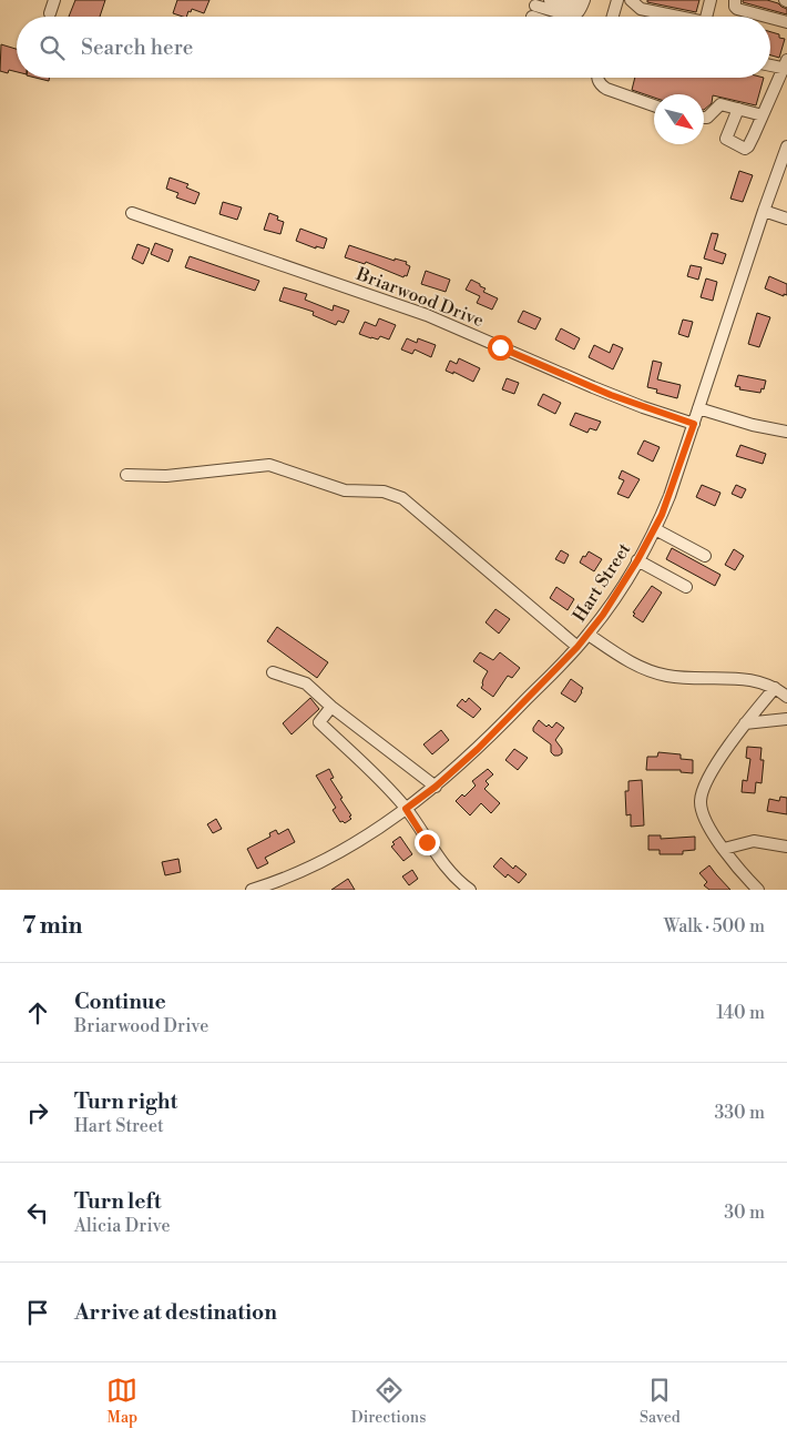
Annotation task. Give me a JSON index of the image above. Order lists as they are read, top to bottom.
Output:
{
  "streets": {
    "street": ["Briarwood Drive", "Hart Street"]
  },
  "crossings": [
    ["Briarwood Drive", "Hart Street"]
  ],
  "north": "bottom right",
  "page": {
    "search": "Search here",
    "heading": ["7 min", "Walk · 500 m"],
    "list": [
      ["Continue", "Briarwood Drive", "140 m"],
      ["Turn right", "Hart Street", "330 m"],
      ["Turn left", "Alicia Drive", "30 m"],
      "Arrive at destination"
    ],
    "nav": ["Map", "Directions", "Saved"]
  }
}
